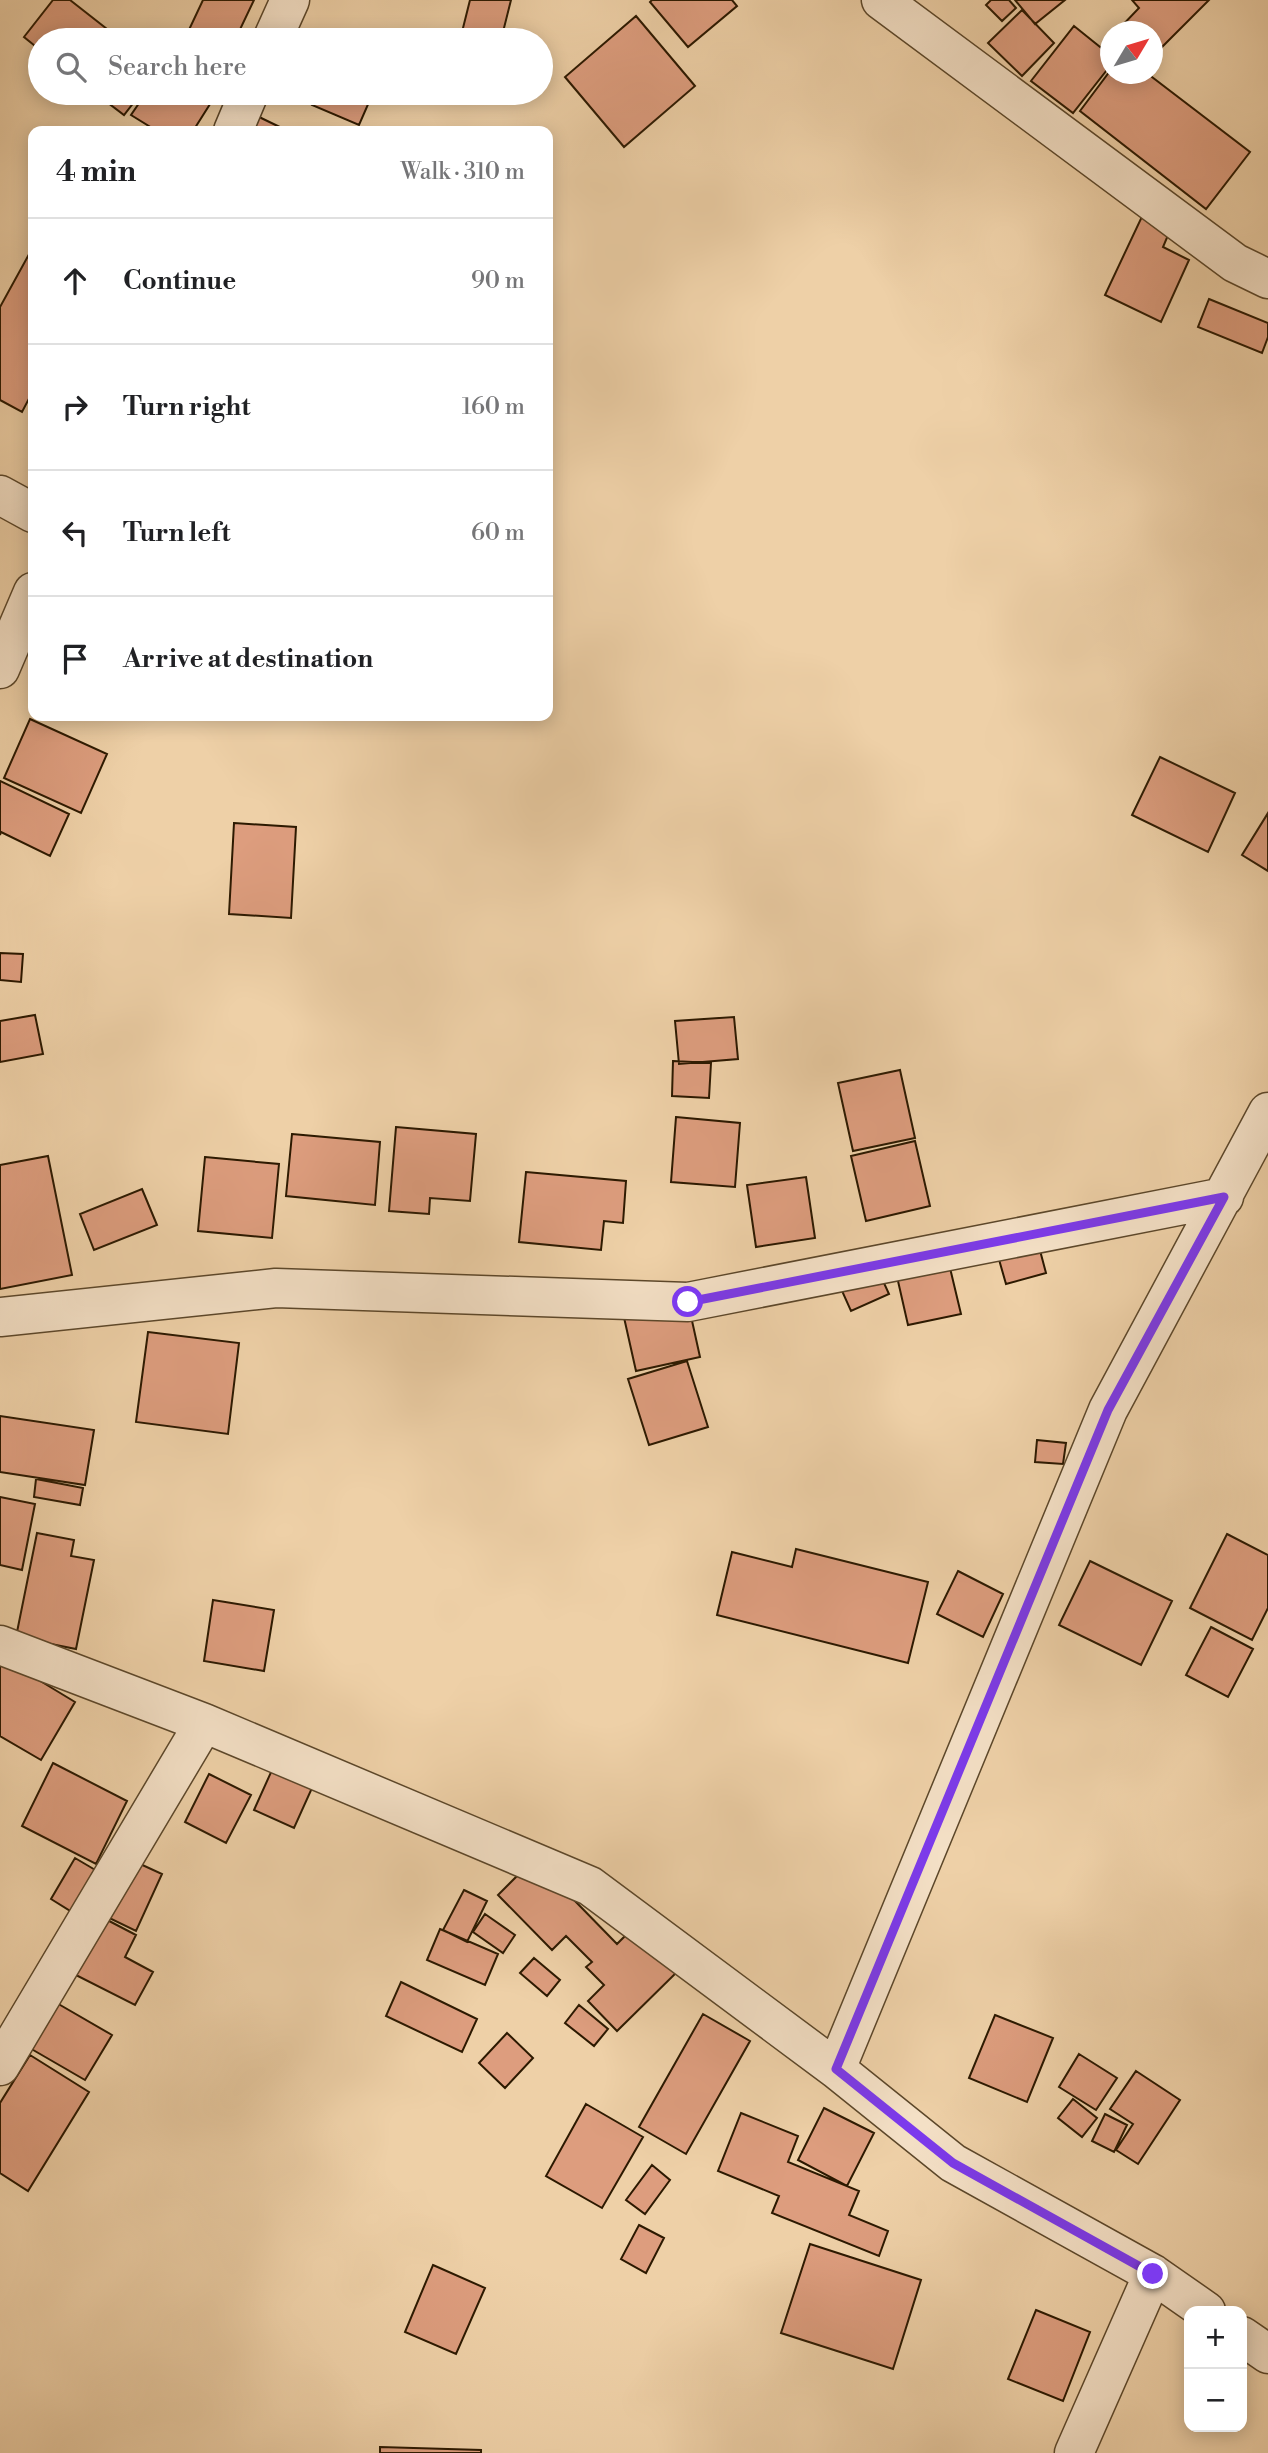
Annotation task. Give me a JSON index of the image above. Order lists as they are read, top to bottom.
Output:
{
  "north": "top right",
  "page": {
    "search": "Search here",
    "heading": ["4 min", "Walk · 310 m"],
    "list": [
      ["Continue", "90 m"],
      ["Turn right", "160 m"],
      ["Turn left", "60 m"],
      "Arrive at destination"
    ],
    "map_buttons": ["+", "−"]
  }
}
